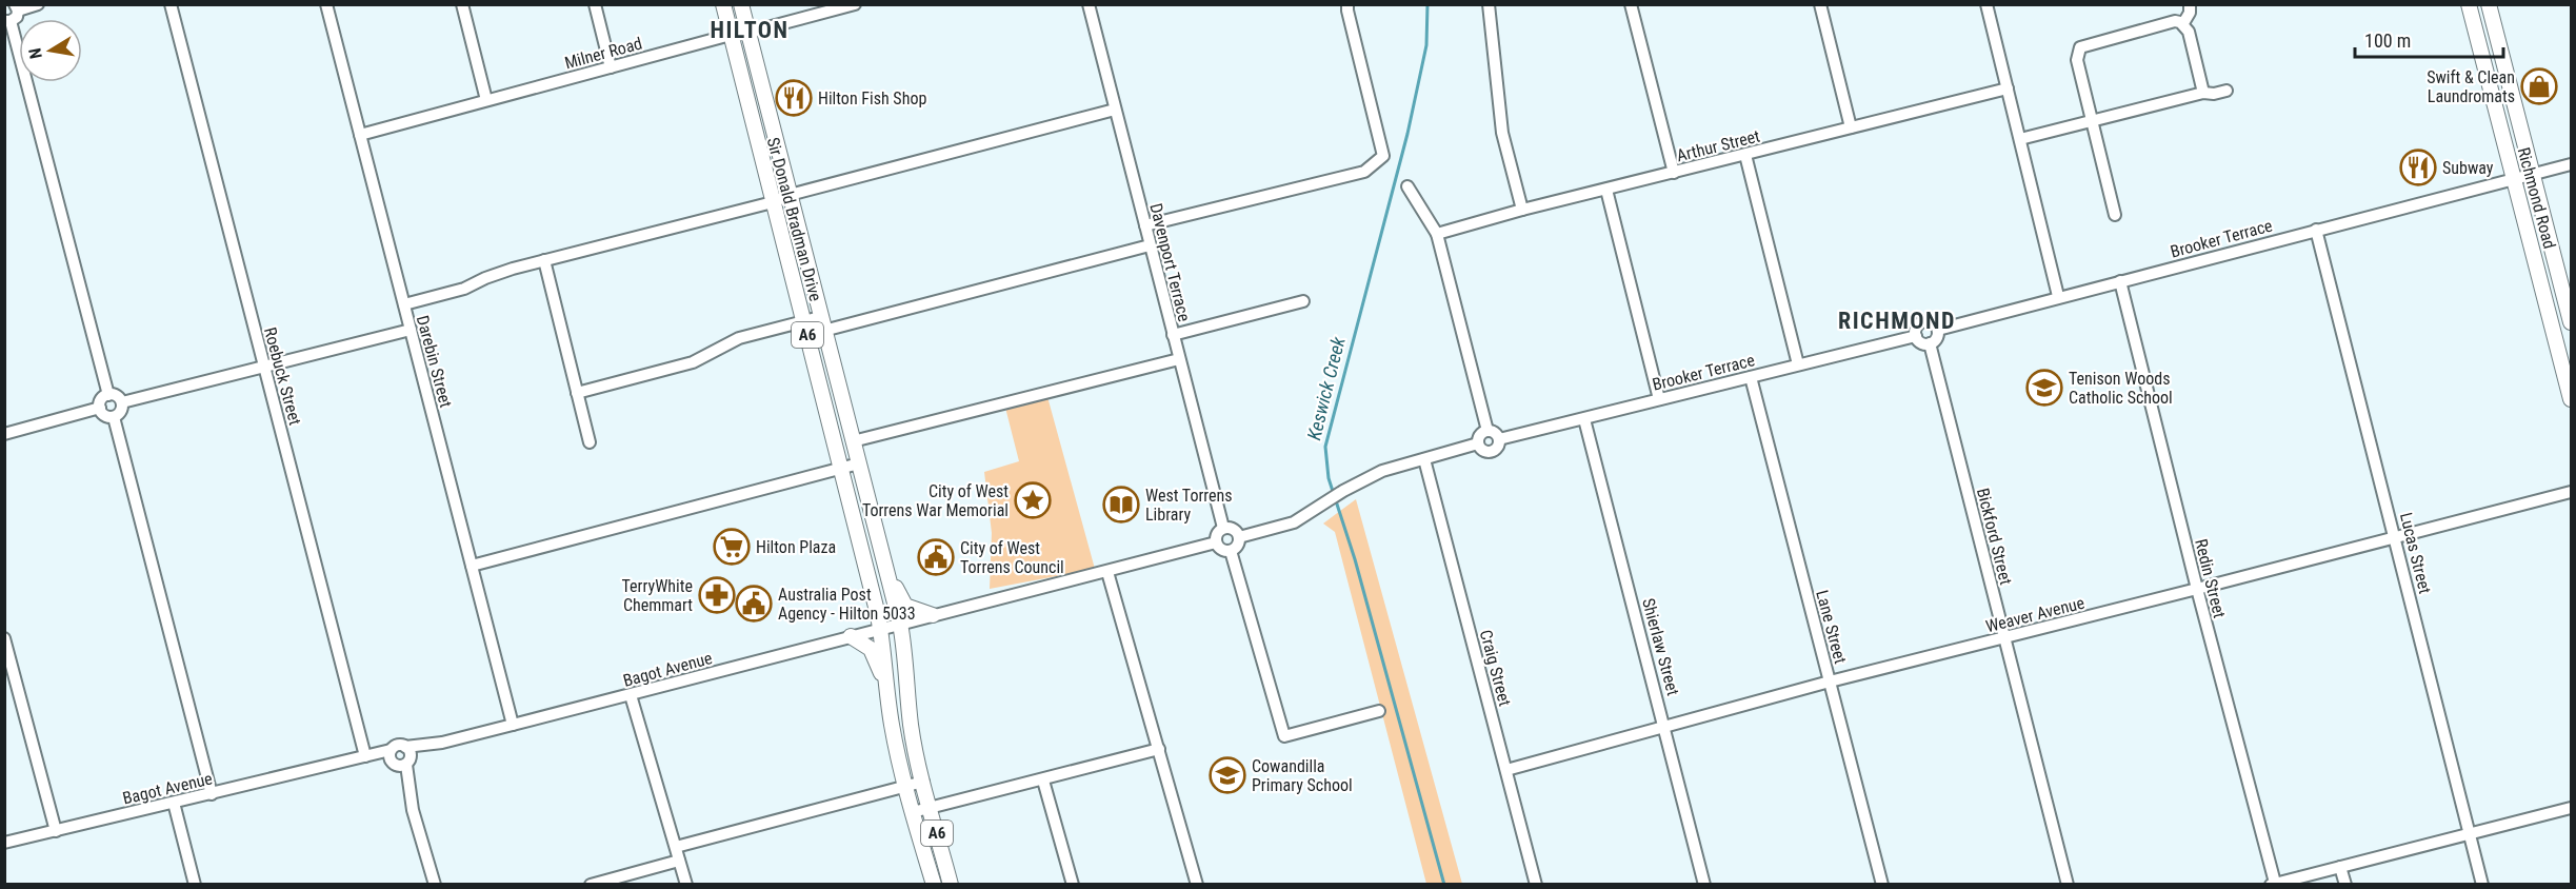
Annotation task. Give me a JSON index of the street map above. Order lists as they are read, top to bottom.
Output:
{
  "streets": {
    "main road": ["Richmond Road", "Sir Donald Bradman Drive", "A6"],
    "street": [
      "Milner Road",
      "Arthur Street",
      "Brooker Terrace",
      "Davenport Terrace",
      "Darebin Street",
      "Roebuck Street",
      "Bickford Street",
      "Lucas Street",
      "Redin Street",
      "Weaver Avenue",
      "Lane Street",
      "Shierlaw Street",
      "Craig Street",
      "Bagot Avenue"
    ]
  },
  "crossings": [
    ["Milner Road", "Sir Donald Bradman Drive"],
    ["Milner Road", "Darebin Street"],
    ["Richmond Road", "Brooker Terrace"],
    ["Sir Donald Bradman Drive", "Bagot Avenue"],
    ["Brooker Terrace", "Bickford Street"],
    ["Brooker Terrace", "Lucas Street"],
    ["Brooker Terrace", "Redin Street"],
    ["Brooker Terrace", "Lane Street"],
    ["Brooker Terrace", "Shierlaw Street"],
    ["Darebin Street", "Bagot Avenue"],
    ["Roebuck Street", "Bagot Avenue"],
    ["Bickford Street", "Weaver Avenue"],
    ["Lucas Street", "Weaver Avenue"],
    ["Redin Street", "Weaver Avenue"],
    ["Weaver Avenue", "Lane Street"],
    ["Weaver Avenue", "Shierlaw Street"],
    ["Weaver Avenue", "Craig Street"]
  ],
  "districts": ["HILTON", "RICHMOND"],
  "water": ["Keswick Creek"],
  "places": {
    "shop": ["Swift & Clean Laundromats"],
    "restaurant": ["Hilton Fish Shop", "Subway"],
    "school or university": ["Tenison Woods Catholic School", "Cowandilla Primary School"],
    "place": ["City of West Torrens War Memorial"],
    "library": ["West Torrens Library"],
    "supermarket": ["Hilton Plaza"],
    "public building": ["City of West Torrens Council", "Australia Post Agency - Hilton 5033"],
    "pharmacy": ["TerryWhite Chemmart"]
  },
  "scale_bar": "100 m",
  "north": "left"
}
